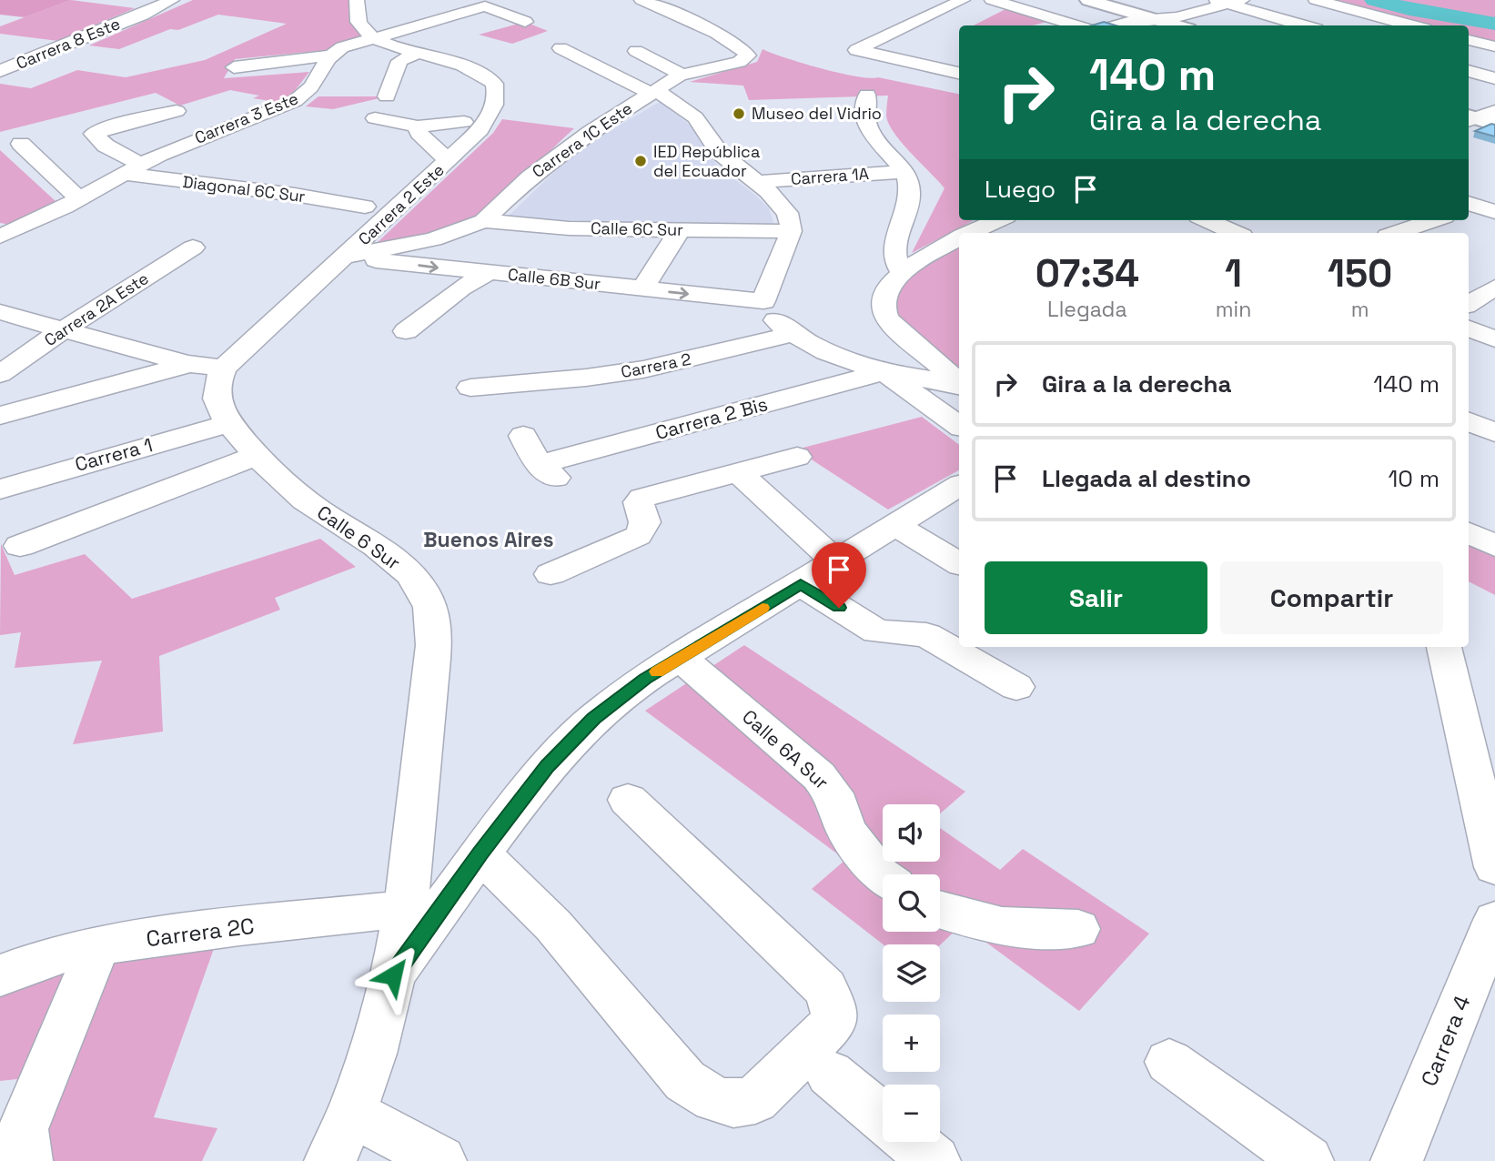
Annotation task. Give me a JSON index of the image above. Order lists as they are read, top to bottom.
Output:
{
  "streets": {
    "street": [
      "Carrera 8 Este",
      "Carrera 3 Este",
      "Carrera 1C Este",
      "Carrera 1A",
      "Diagonal 6C Sur",
      "Carrera 2 Este",
      "Calle 6C Sur",
      "Calle 6B Sur",
      "Carrera 2A Este",
      "Carrera 2",
      "Carrera 2 Bis",
      "Carrera 1",
      "Calle 6 Sur",
      "Calle 6A Sur",
      "Carrera 2C",
      "Carrera 4"
    ]
  },
  "crossings": [
    ["Carrera 3 Este", "Diagonal 6C Sur"],
    ["Carrera 1C Este", "Carrera 1A"],
    ["Carrera 1C Este", "Carrera 2 Este"],
    ["Carrera 1C Este", "Calle 6C Sur"],
    ["Carrera 1C Este", "Calle 6B Sur"],
    ["Carrera 1A", "Calle 6C Sur"],
    ["Carrera 2 Este", "Calle 6B Sur"],
    ["Carrera 2 Este", "Calle 6 Sur"],
    ["Carrera 1", "Calle 6 Sur"],
    ["Calle 6 Sur", "Carrera 2C"]
  ],
  "districts": ["Buenos Aires"],
  "places": ["Museo del Vidrio", "IED República del Ecuador"],
  "page": {
    "turn": ["140 m", "Gira a la derecha"],
    "then": "Luego",
    "eta": [
      "07:34",
      "Llegada",
      "1",
      "min",
      "150",
      "m"
    ],
    "list": [
      {
        "name": "Gira a la derecha",
        "value": "140 m"
      },
      {
        "name": "Llegada al destino",
        "value": "10 m"
      }
    ],
    "buttons": ["Salir", "Compartir"],
    "map_buttons": ["+", "−"]
  }
}
